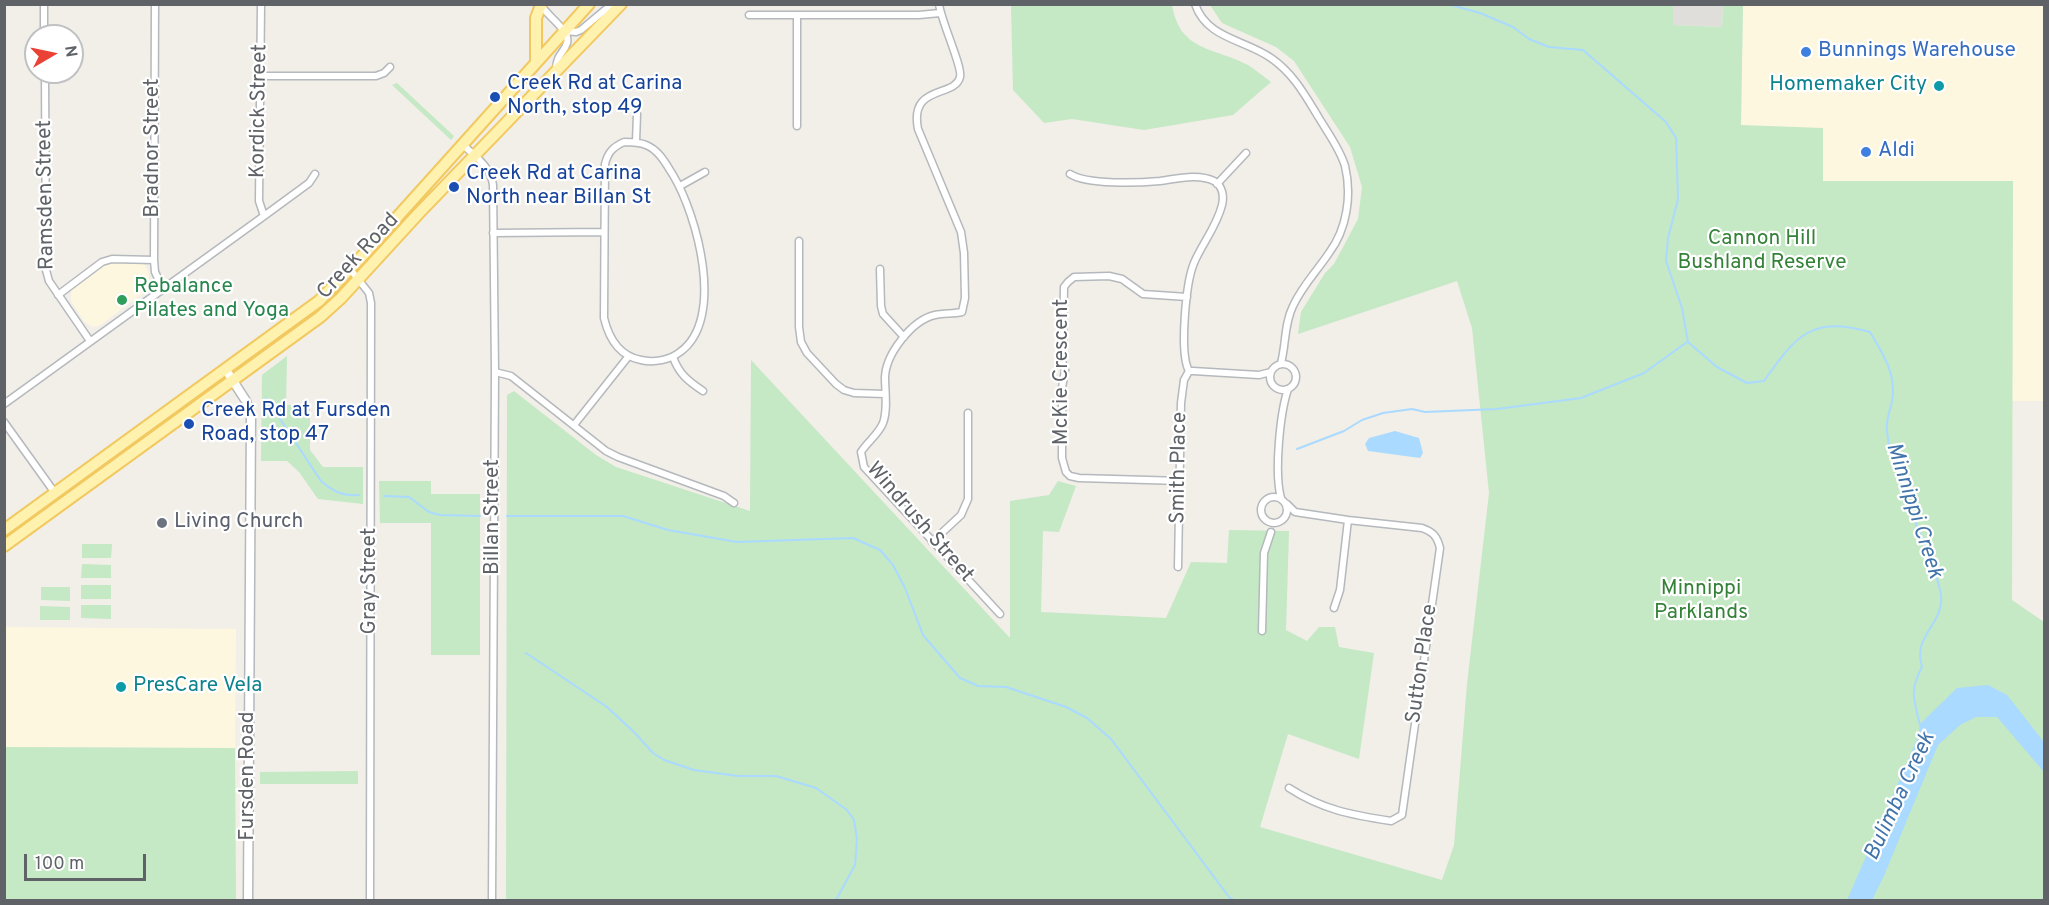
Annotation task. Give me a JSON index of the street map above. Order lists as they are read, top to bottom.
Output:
{
  "streets": {
    "main road": ["Creek Road"],
    "street": [
      "Kordick Street",
      "Bradnor Street",
      "Ramsden Street",
      "McKie Crescent",
      "Smith Place",
      "Billan Street",
      "Windrush Street",
      "Gray Street",
      "Sutton Place",
      "Fursden Road"
    ]
  },
  "crossings": [
    ["Creek Road", "Billan Street"],
    ["Creek Road", "Gray Street"],
    ["Creek Road", "Fursden Road"],
    ["McKie Crescent", "Smith Place"]
  ],
  "water": ["Minnippi Creek", "Bulimba Creek"],
  "parks": ["Cannon Hill Bushland Reserve", "Minnippi Parklands"],
  "places": [
    "Bunnings Warehouse",
    "Homemaker City",
    "Creek Rd at Carina North, stop 49",
    "Aldi",
    "Creek Rd at Carina North near Billan St",
    "Rebalance Pilates and Yoga",
    "Creek Rd at Fursden Road, stop 47",
    "Living Church",
    "PresCare Vela"
  ],
  "scale_bar": "100 m",
  "north": "right"
}
